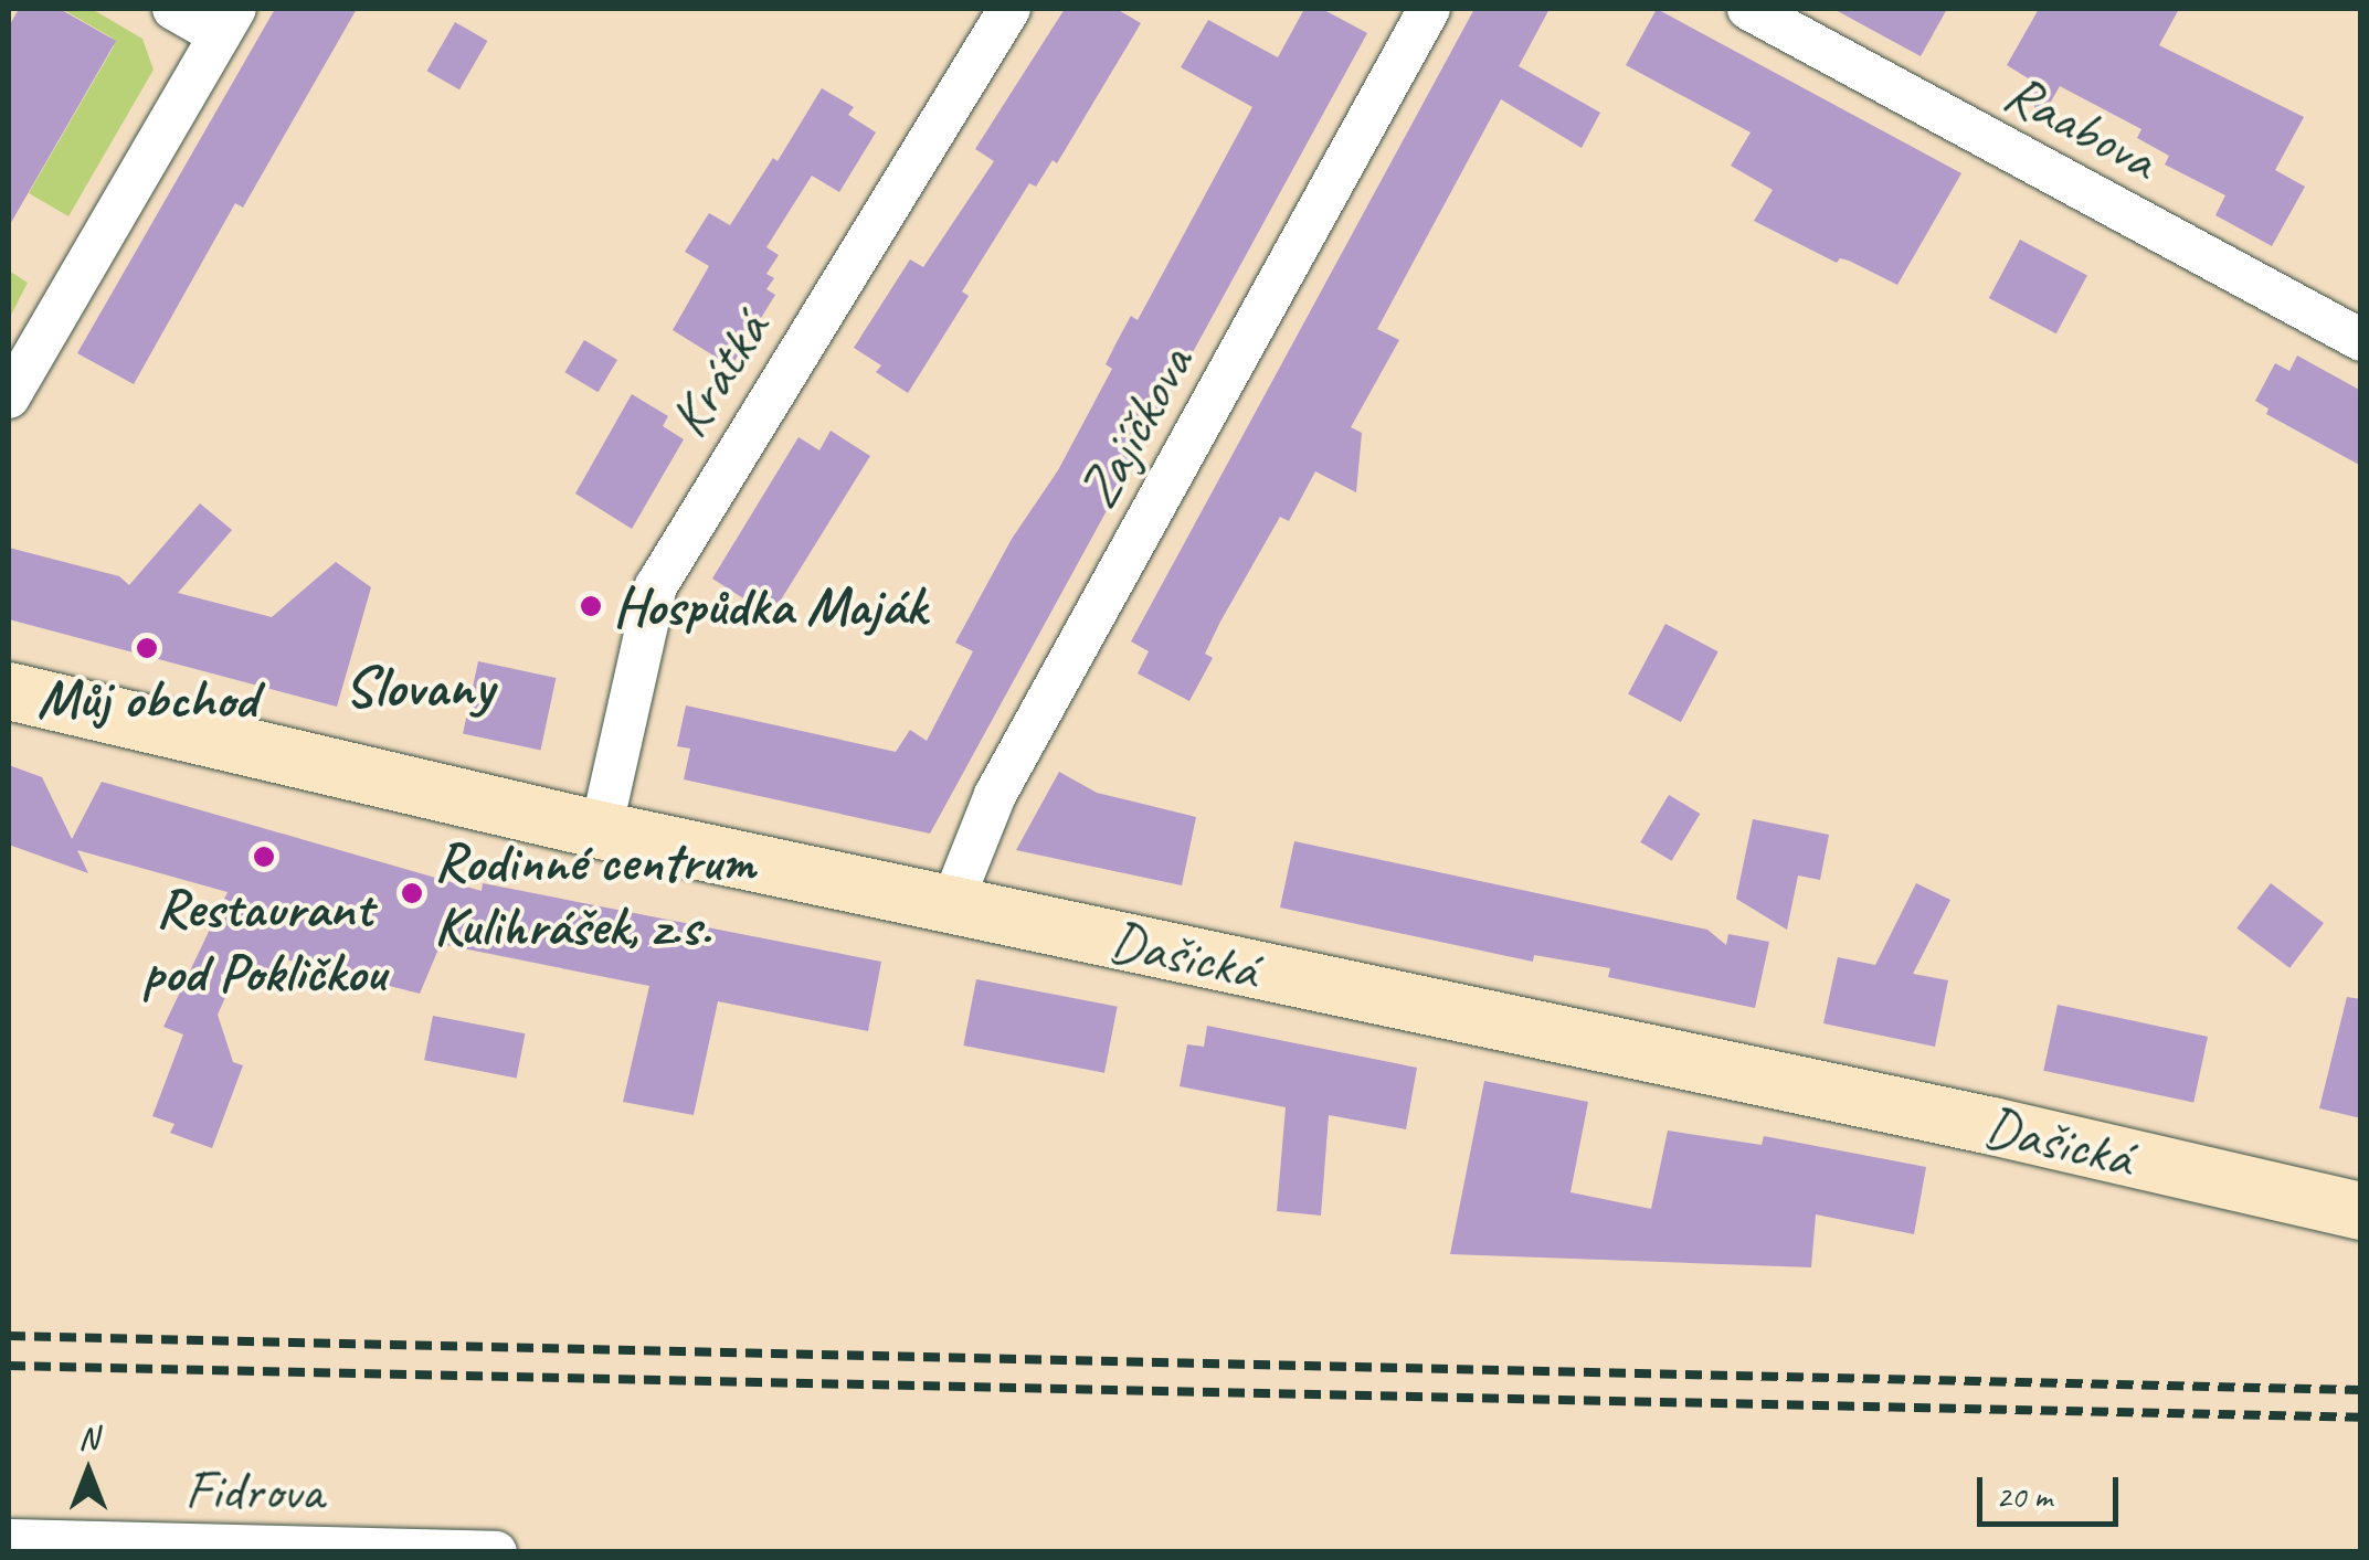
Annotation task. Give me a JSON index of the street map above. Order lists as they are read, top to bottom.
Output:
{
  "streets": {
    "main road": ["Dašická"],
    "street": [
      "Raabova",
      "Krátká",
      "Zajíčkova",
      "Fidrova"
    ]
  },
  "crossings": [
    ["Krátká", "Dašická"],
    ["Zajíčkova", "Dašická"]
  ],
  "districts": ["Slovany"],
  "places": [
    "Hospůdka Maják",
    "Můj obchod",
    "Restaurant pod Pokličkou",
    "Rodinné centrum Kulihrášek, z.s."
  ],
  "scale_bar": "20 m",
  "north": "top"
}
